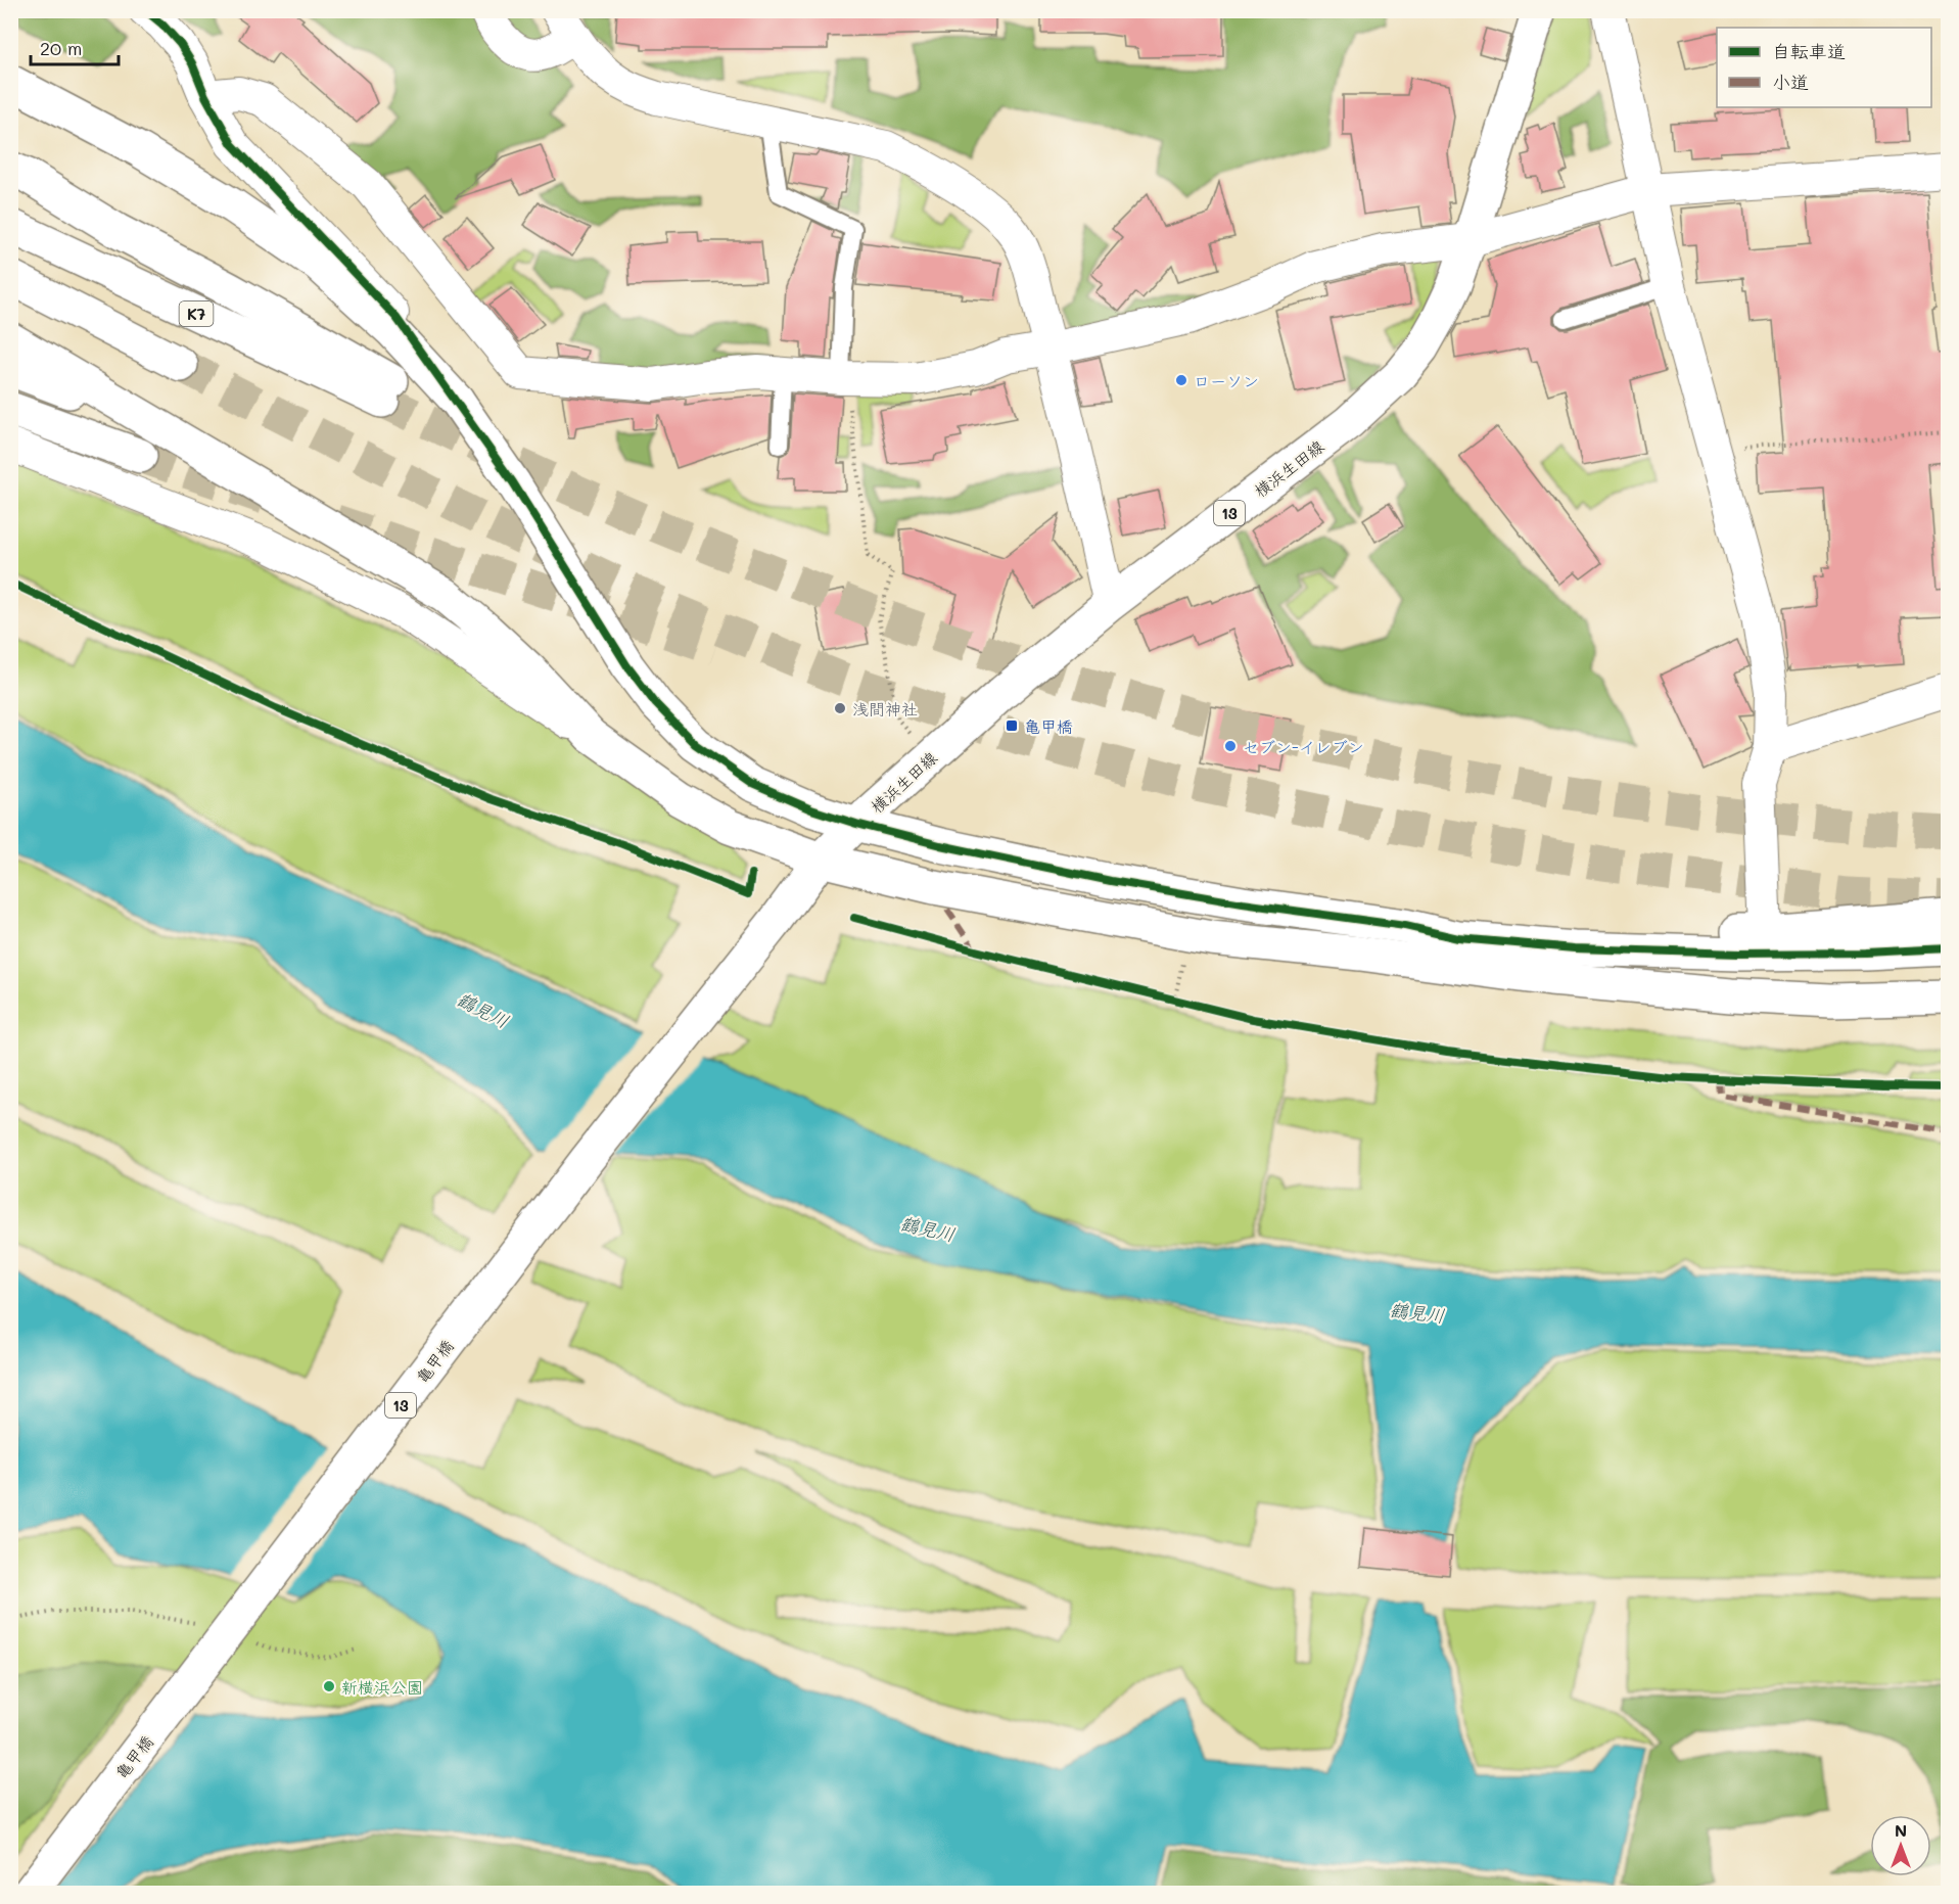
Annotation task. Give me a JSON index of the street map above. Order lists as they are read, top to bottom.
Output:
{
  "streets": {
    "main road": [
      "K7",
      "横浜生田線",
      "13",
      "亀甲橋"
    ]
  },
  "crossings": [
    ["横浜生田線", "亀甲橋"]
  ],
  "water": ["鶴見川"],
  "places": {
    "other": [
      "ローソン",
      "浅間神社",
      "セブン-イレブン",
      "新横浜公園"
    ],
    "transit": ["亀甲橋"]
  },
  "legend": ["自転車道", "小道"],
  "scale_bar": "20 m",
  "north": "top"
}
